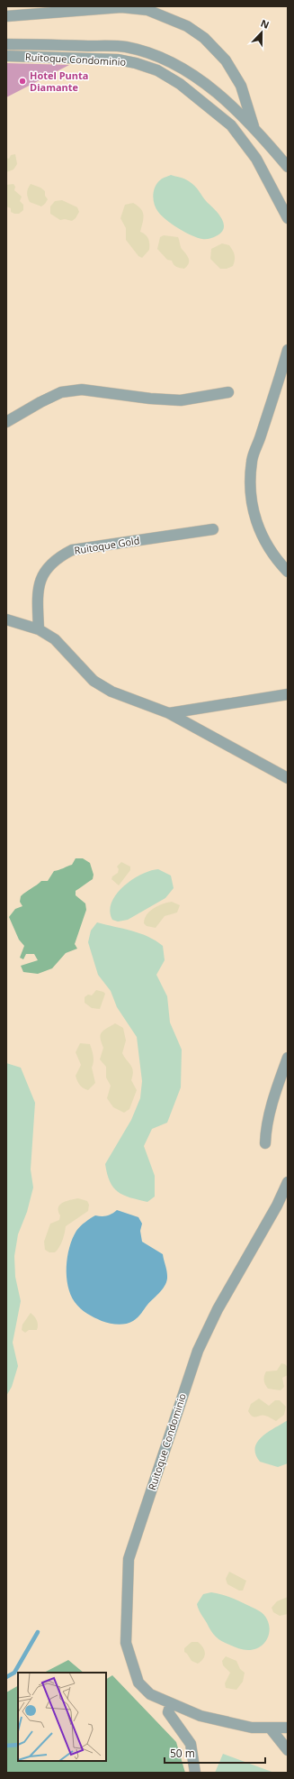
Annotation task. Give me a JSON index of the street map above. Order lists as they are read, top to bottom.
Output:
{
  "streets": {
    "street": ["Ruitoque Condominio", "Ruitoque Gold"]
  },
  "places": ["Hotel Punta Diamante"],
  "scale_bar": "50 m",
  "north": "top"
}
